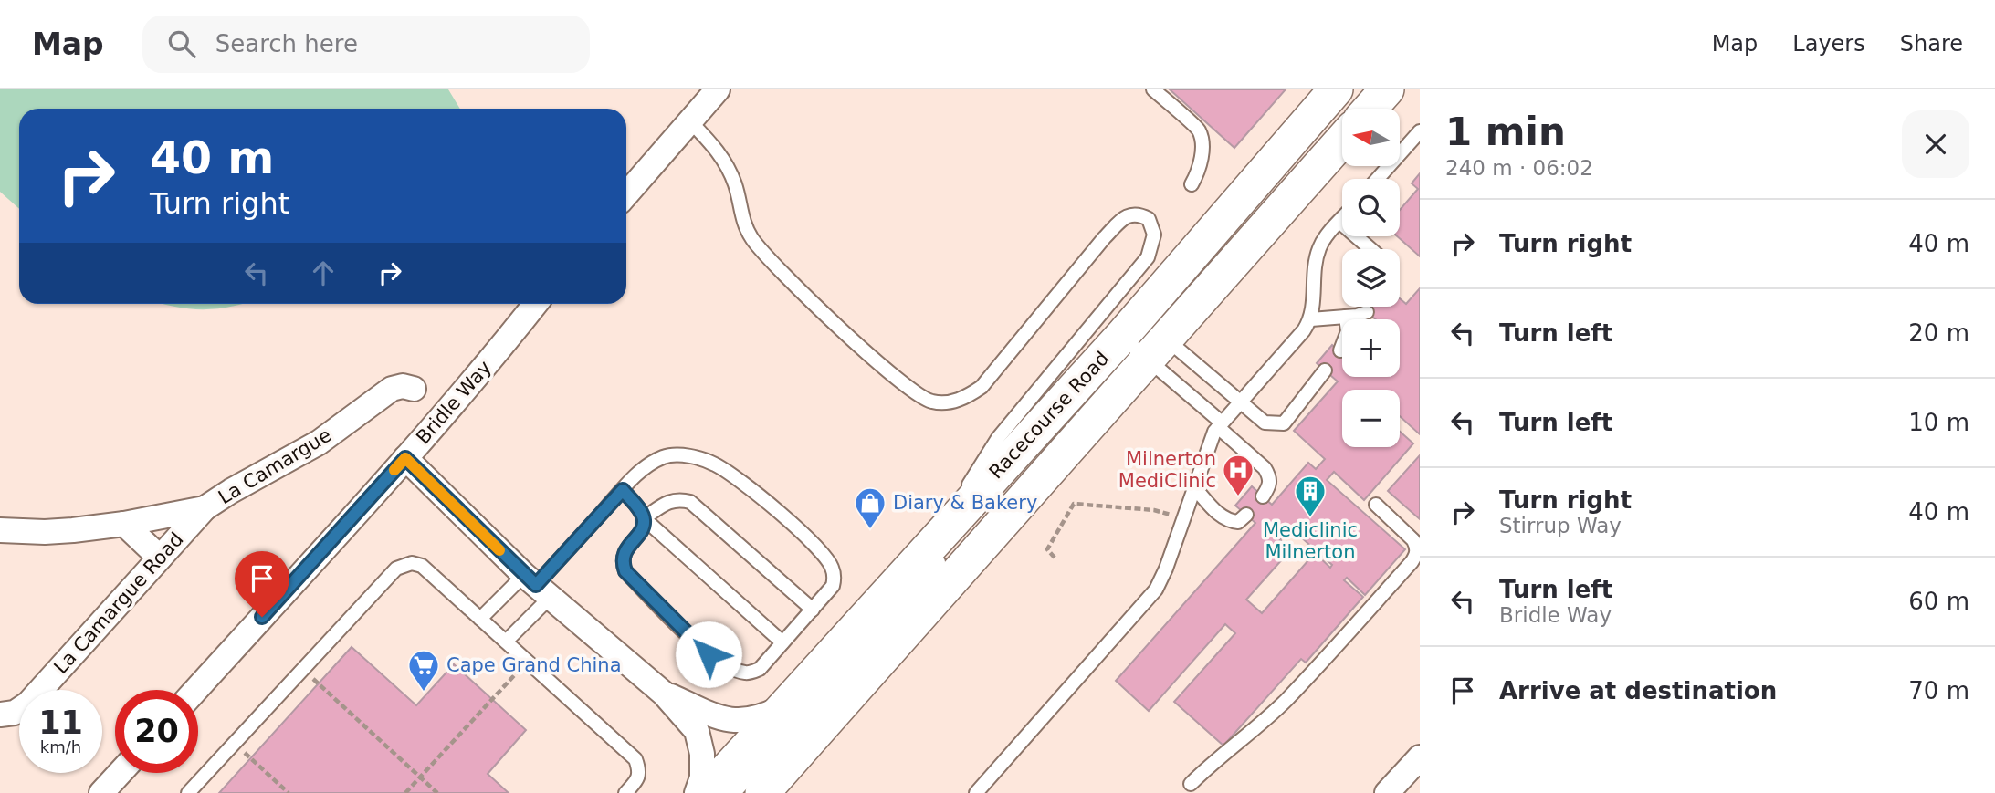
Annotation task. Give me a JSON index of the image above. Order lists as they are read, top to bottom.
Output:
{
  "streets": {
    "main road": ["Racecourse Road"],
    "street": ["Bridle Way", "La Camargue", "La Camargue Road"]
  },
  "crossings": [
    ["La Camargue", "La Camargue Road"]
  ],
  "places": {
    "hospital": ["Milnerton MediClinic"],
    "building": ["Mediclinic Milnerton"],
    "shop": ["Diary & Bakery"],
    "supermarket": ["Cape Grand China"]
  },
  "north": "left",
  "page": {
    "header": "Map",
    "search": "Search here",
    "nav": ["Map", "Layers", "Share"],
    "heading": ["1 min", "240 m · 06:02"],
    "map_buttons": ["+", "−"],
    "turn": ["40 m", "Turn right"],
    "list": [
      {
        "name": "Turn right",
        "value": "40 m"
      },
      {
        "name": "Turn left",
        "value": "20 m"
      },
      {
        "name": "Turn left",
        "value": "10 m"
      },
      {
        "name": "Turn right",
        "note": "Stirrup Way",
        "value": "40 m"
      },
      {
        "name": "Turn left",
        "note": "Bridle Way",
        "value": "60 m"
      },
      {
        "name": "Arrive at destination",
        "value": "70 m"
      }
    ],
    "speed": "11 km/h",
    "limit": "20"
  }
}
